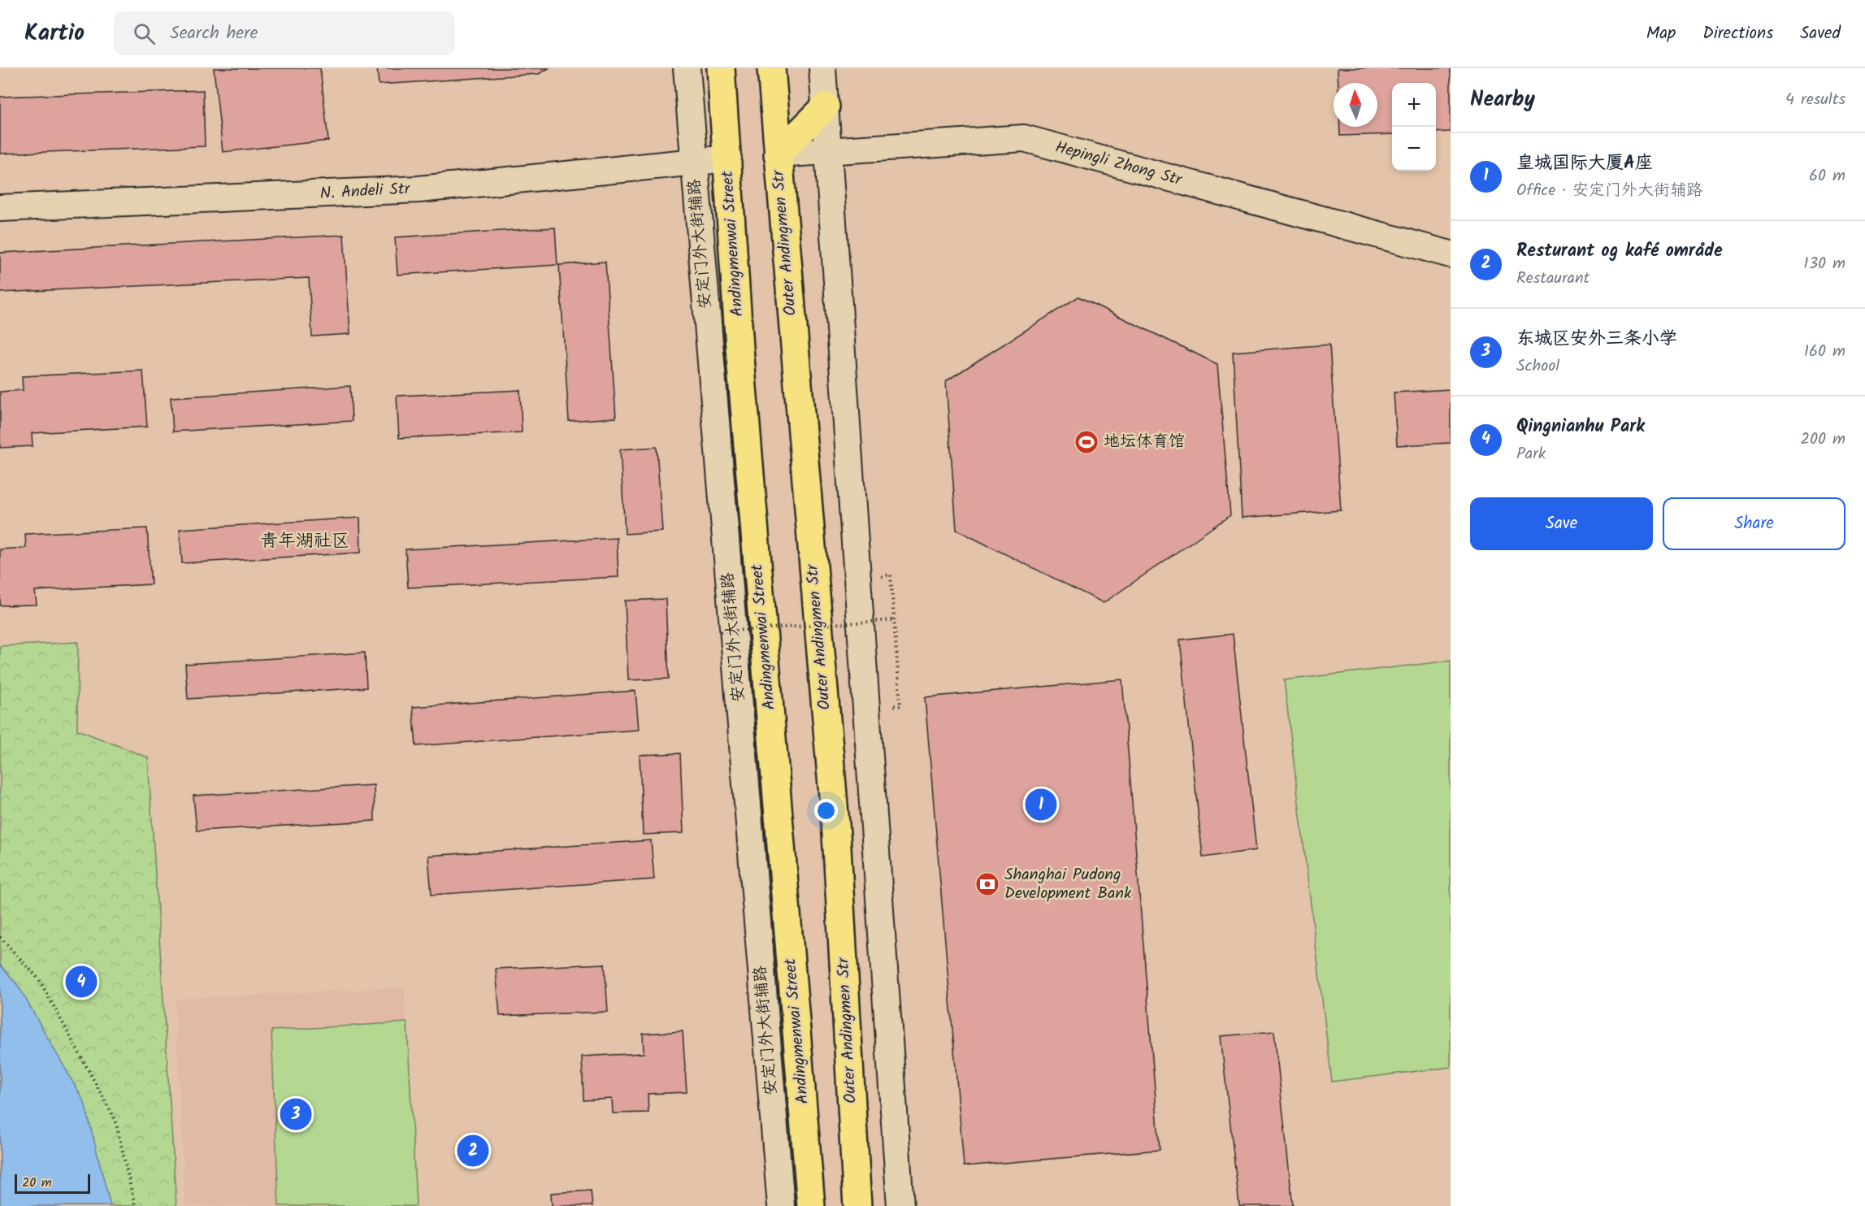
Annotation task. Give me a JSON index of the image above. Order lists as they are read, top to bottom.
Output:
{
  "streets": {
    "main road": ["Outer Andingmen Str", "Andingmenwai Street"],
    "street": ["Hepingli Zhong Str", "N. Andeli Str", "安定门外大街辅路"]
  },
  "crossings": [
    ["Hepingli Zhong Str", "Outer Andingmen Str"],
    ["N. Andeli Str", "安定门外大街辅路"],
    ["N. Andeli Str", "Andingmenwai Street"]
  ],
  "districts": ["青年湖社区"],
  "places": {
    "sports": ["地坛体育馆"],
    "bank": ["Shanghai Pudong Development Bank"]
  },
  "scale_bar": "20 m",
  "north": "top",
  "page": {
    "header": "Kartio",
    "search": "Search here",
    "nav": ["Map", "Directions", "Saved"],
    "heading": ["Nearby", "4 results"],
    "map_buttons": ["+", "−"],
    "list": [
      {
        "mark": "1",
        "name": "皇城国际大厦A座",
        "note": "Office · 安定门外大街辅路",
        "value": "60 m"
      },
      {
        "mark": "2",
        "name": "Resturant og kafé område",
        "note": "Restaurant",
        "value": "130 m"
      },
      {
        "mark": "3",
        "name": "东城区安外三条小学",
        "note": "School",
        "value": "160 m"
      },
      {
        "mark": "4",
        "name": "Qingnianhu Park",
        "note": "Park",
        "value": "200 m"
      }
    ],
    "buttons": ["Save", "Share"],
    "pins": [
      "1",
      "4",
      "3",
      "2"
    ],
    "scale": "20 m"
  }
}
